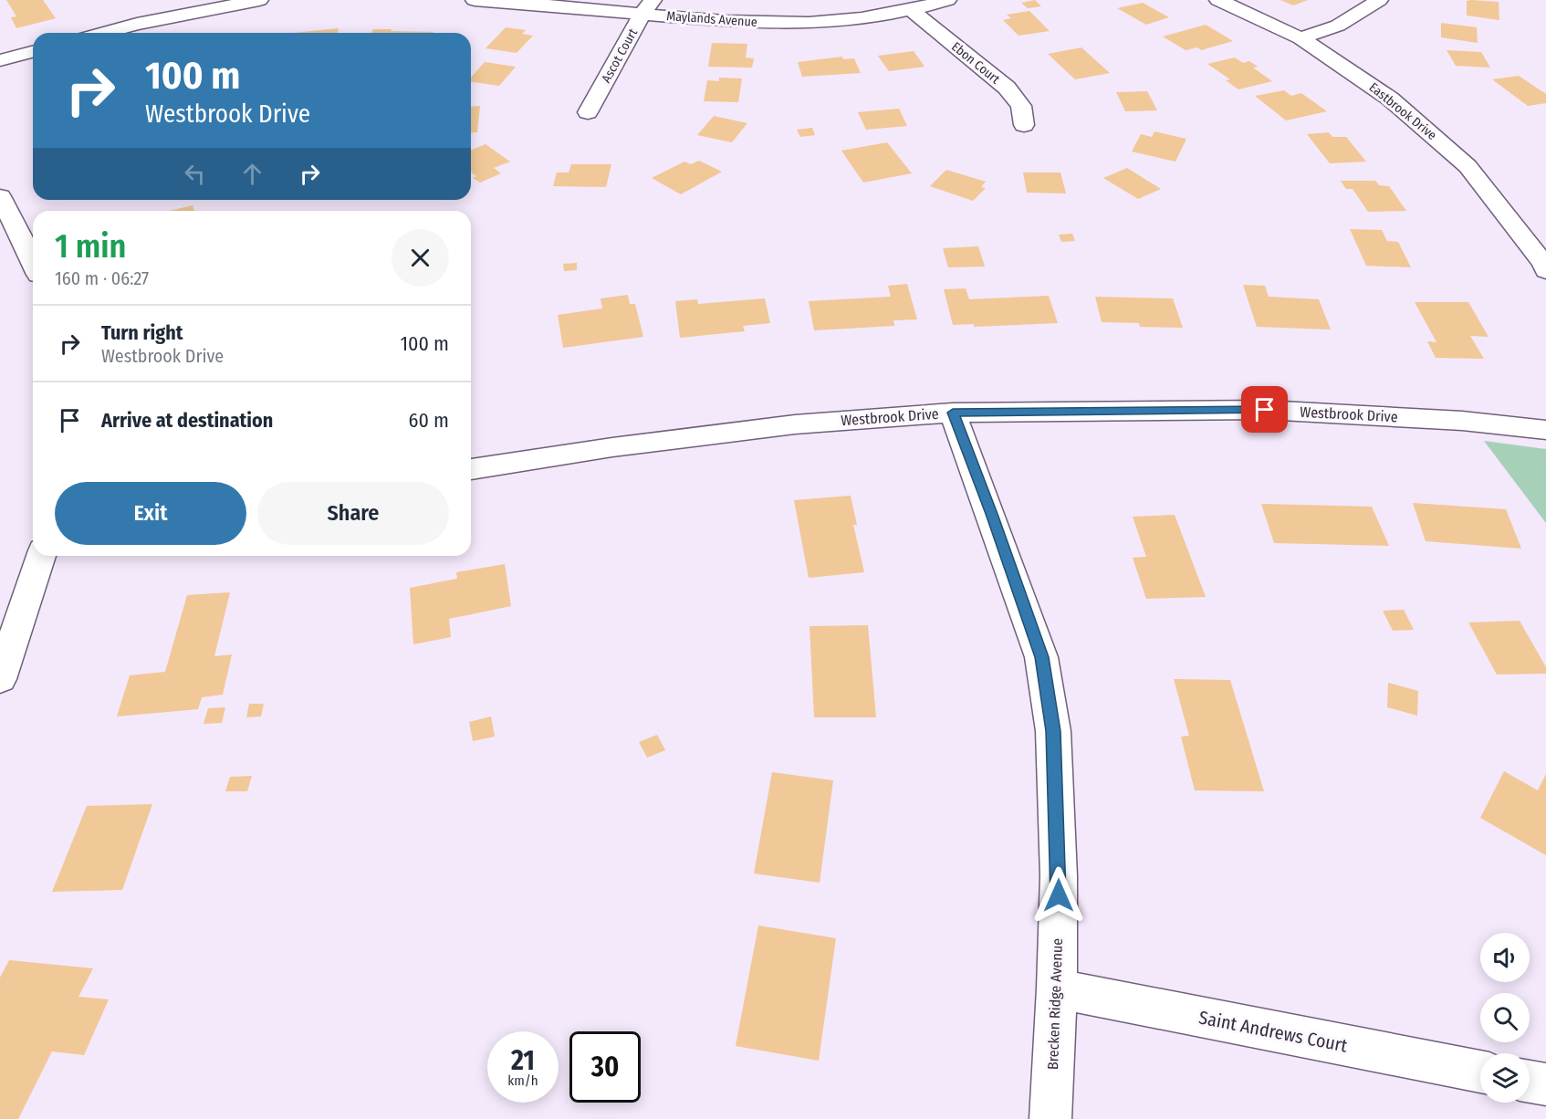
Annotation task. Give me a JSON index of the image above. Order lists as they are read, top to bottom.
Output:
{
  "streets": {
    "street": [
      "Maylands Avenue",
      "Ascot Court",
      "Ebon Court",
      "Eastbrook Drive",
      "Westbrook Drive",
      "Brecken Ridge Avenue",
      "Saint Andrews Court"
    ]
  },
  "crossings": [
    ["Maylands Avenue", "Ascot Court"],
    ["Maylands Avenue", "Ebon Court"],
    ["Westbrook Drive", "Brecken Ridge Avenue"],
    ["Brecken Ridge Avenue", "Saint Andrews Court"]
  ],
  "page": {
    "turn": ["100 m", "Westbrook Drive"],
    "heading": ["1 min", "160 m · 06:27"],
    "list": [
      {
        "name": "Turn right",
        "note": "Westbrook Drive",
        "value": "100 m"
      },
      {
        "name": "Arrive at destination",
        "value": "60 m"
      }
    ],
    "buttons": ["Exit", "Share"],
    "speed": "21 km/h",
    "limit": "30"
  }
}
